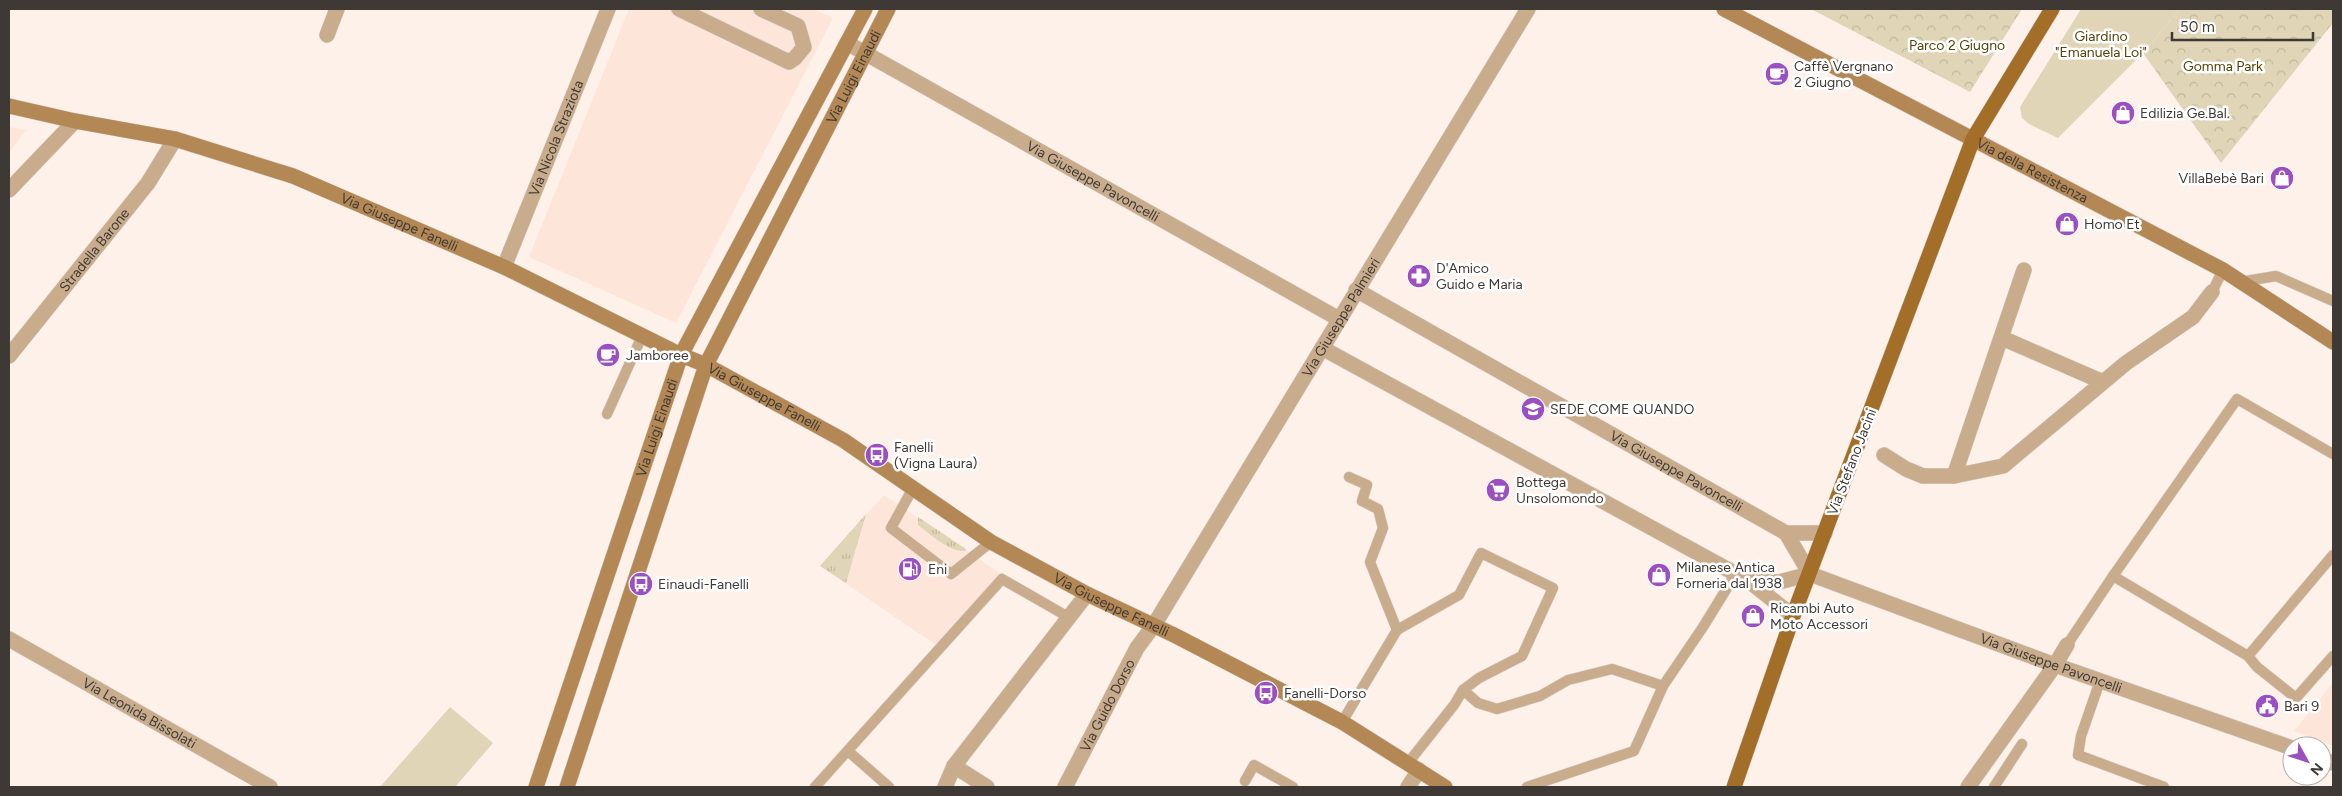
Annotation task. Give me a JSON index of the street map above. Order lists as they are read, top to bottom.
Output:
{
  "streets": {
    "main road": ["Via Stefano Jacini"],
    "street": [
      "Via Luigi Einaudi",
      "Via Nicola Straziota",
      "Via della Resistenza",
      "Via Giuseppe Pavoncelli",
      "Via Giuseppe Fanelli",
      "Stradella Barone",
      "Via Giuseppe Palmieri",
      "Via Guido Dorso",
      "Via Leonida Bissolati"
    ]
  },
  "crossings": [
    ["Via Luigi Einaudi", "Via Giuseppe Pavoncelli"],
    ["Via Luigi Einaudi", "Via Giuseppe Fanelli"],
    ["Via Nicola Straziota", "Via Giuseppe Fanelli"],
    ["Via della Resistenza", "Via Stefano Jacini"],
    ["Via Giuseppe Pavoncelli", "Via Giuseppe Palmieri"],
    ["Via Giuseppe Pavoncelli", "Via Stefano Jacini"],
    ["Via Giuseppe Fanelli", "Stradella Barone"],
    ["Via Giuseppe Fanelli", "Via Giuseppe Palmieri"],
    ["Via Giuseppe Fanelli", "Via Guido Dorso"],
    ["Via Giuseppe Palmieri", "Via Guido Dorso"]
  ],
  "parks": ["Giardino \"Emanuela Loi\"", "Parco 2 Giugno", "Gomma Park"],
  "places": {
    "cafe": ["Caffè Vergnano 2 Giugno", "Jamboree"],
    "shop": [
      "Edilizia Ge.Bal.",
      "VillaBebè Bari",
      "Homo Et",
      "Milanese Antica Forneria dal 1938",
      "Ricambi Auto Moto Accessori"
    ],
    "pharmacy": ["D'Amico Guido e Maria"],
    "school or university": ["SEDE COME QUANDO"],
    "bus stop": ["Fanelli (Vigna Laura)", "Einaudi-Fanelli", "Fanelli-Dorso"],
    "supermarket": ["Bottega Unsolomondo"],
    "fuel station": ["Eni"],
    "public building": ["Bari 9"]
  },
  "scale_bar": "50 m",
  "north": "bottom right"
}
